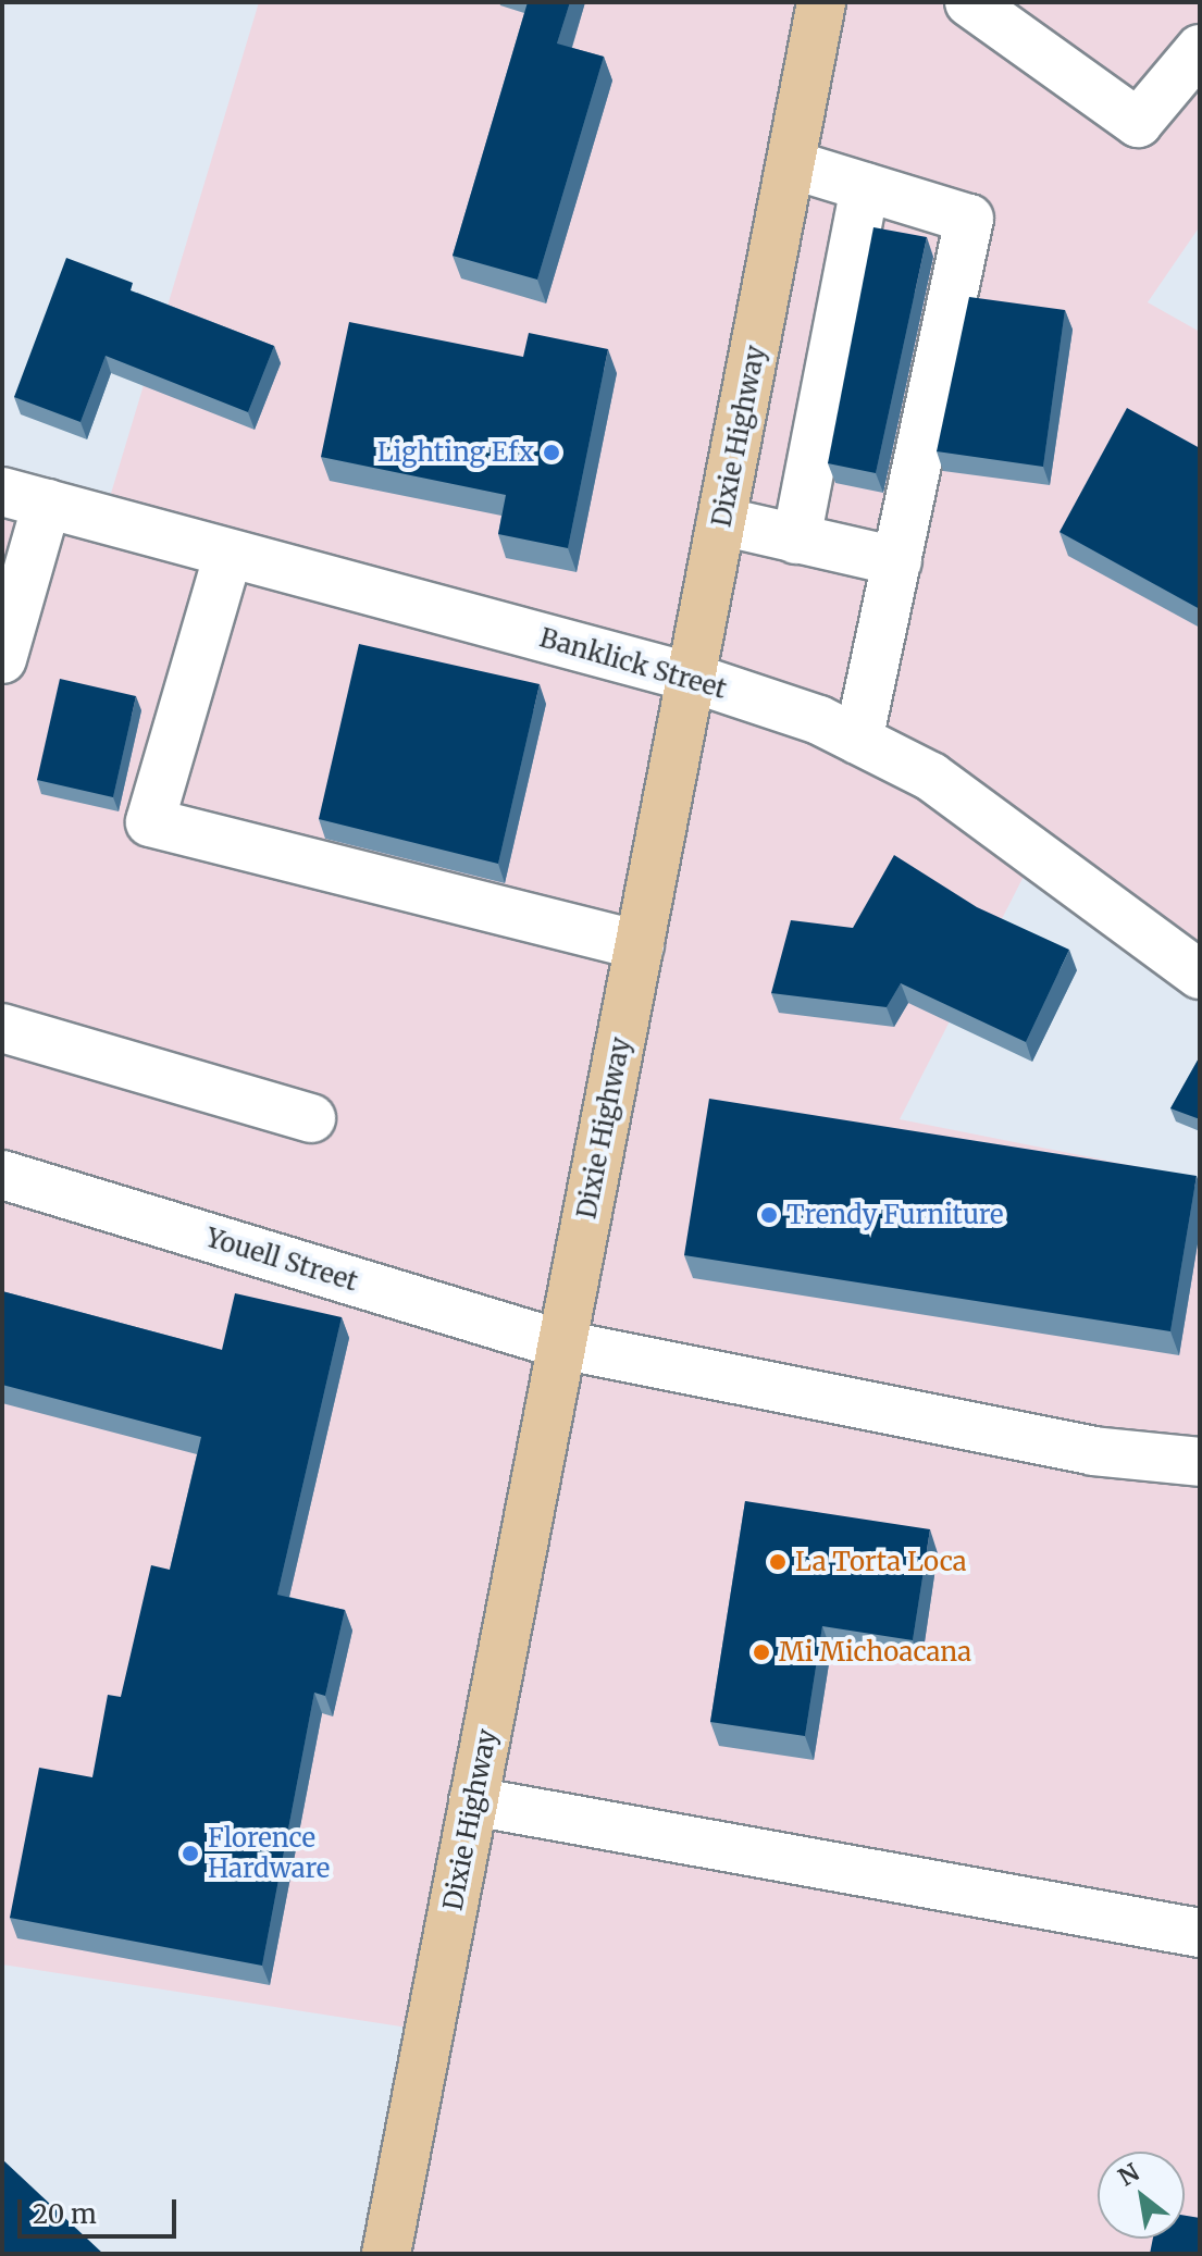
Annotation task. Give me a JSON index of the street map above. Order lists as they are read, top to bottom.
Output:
{
  "streets": {
    "main road": ["Dixie Highway"],
    "street": ["Banklick Street", "Youell Street"]
  },
  "crossings": [
    ["Dixie Highway", "Banklick Street"],
    ["Dixie Highway", "Youell Street"]
  ],
  "places": [
    "Lighting Efx",
    "Trendy Furniture",
    "La Torta Loca",
    "Mi Michoacana",
    "Florence Hardware"
  ],
  "scale_bar": "20 m",
  "north": "top left"
}
